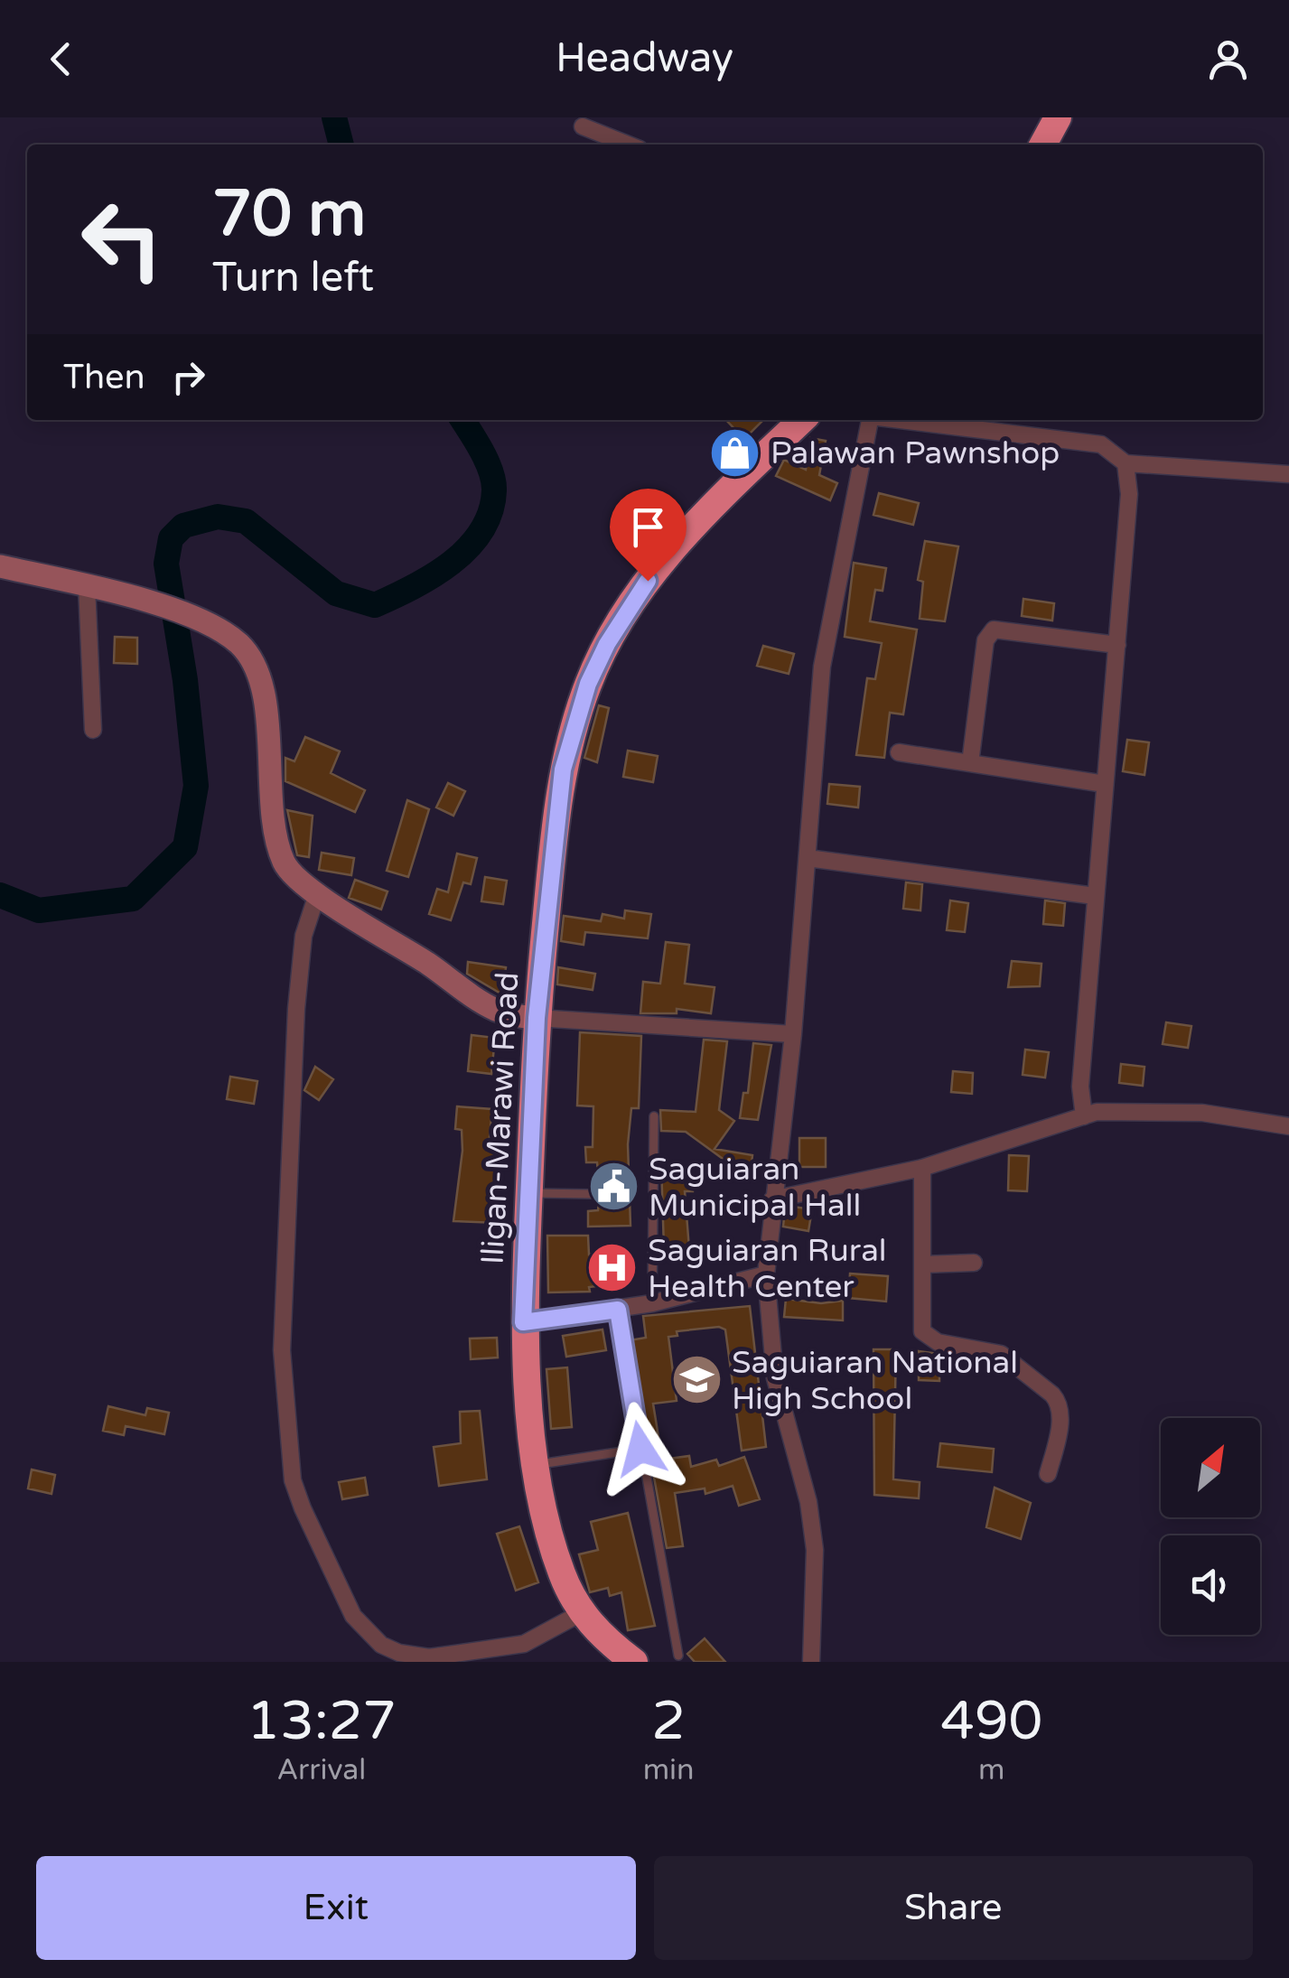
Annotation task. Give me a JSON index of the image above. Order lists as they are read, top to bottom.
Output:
{
  "streets": {
    "highway": ["Iligan-Marawi Road"]
  },
  "places": {
    "shop": ["Palawan Pawnshop"],
    "public building": ["Saguiaran Municipal Hall"],
    "hospital": ["Saguiaran Rural Health Center"],
    "school or university": ["Saguiaran National High School"]
  },
  "north": "top right",
  "page": {
    "header": "Headway",
    "turn": ["70 m", "Turn left"],
    "then": "Then",
    "eta": [
      "13:27",
      "Arrival",
      "2",
      "min",
      "490",
      "m"
    ],
    "buttons": ["Exit", "Share"]
  }
}
